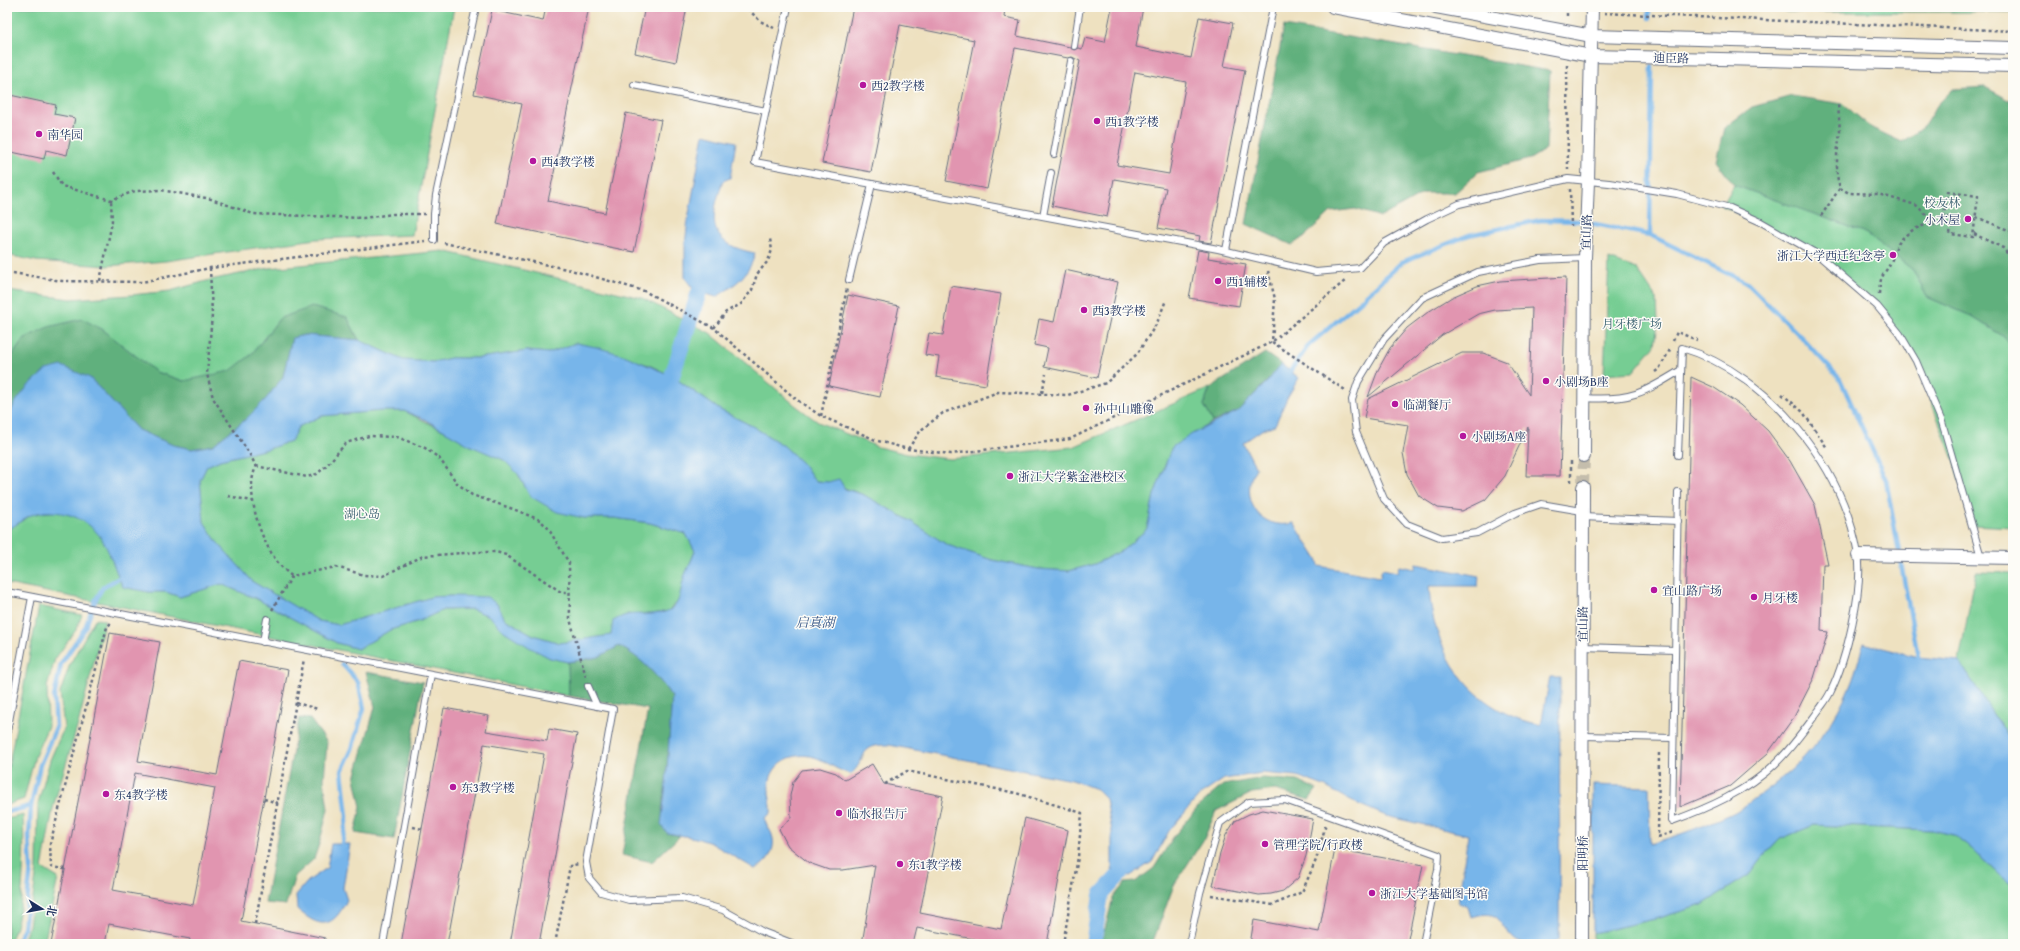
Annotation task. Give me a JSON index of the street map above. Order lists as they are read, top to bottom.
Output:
{
  "streets": {
    "street": ["迪臣路", "宜山路", "阳明桥"]
  },
  "crossings": [
    ["迪臣路", "宜山路"],
    ["宜山路", "阳明桥"]
  ],
  "water": ["启真湖"],
  "parks": ["校友林", "月牙楼广场", "湖心岛"],
  "places": [
    "西2教学楼",
    "西1教学楼",
    "南华园",
    "西4教学楼",
    "小木屋",
    "浙江大学西迁纪念亭",
    "西1辅楼",
    "西3教学楼",
    "小剧场B座",
    "临湖餐厅",
    "孙中山雕像",
    "小剧场A座",
    "浙江大学紫金港校区",
    "宜山路广场",
    "月牙楼",
    "东3教学楼",
    "东4教学楼",
    "临水报告厅",
    "管理学院/行政楼",
    "东1教学楼",
    "浙江大学基础图书馆"
  ],
  "north": "right"
}
